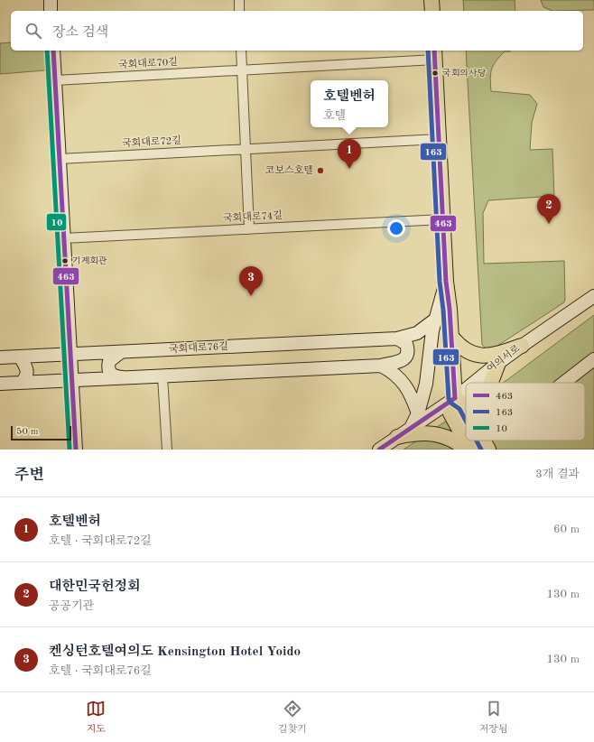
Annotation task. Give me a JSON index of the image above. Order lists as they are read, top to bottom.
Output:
{
  "streets": {
    "street": [
      "국회대로70길",
      "국회대로72길",
      "국회대로74길",
      "국회대로76길",
      "여의서로"
    ]
  },
  "places": ["국회의사당", "코보스호텔", "기계회관"],
  "lines": ["transit line 463", "transit line 163", "transit line 10"],
  "legend": ["463", "163", "10"],
  "scale_bar": "50 m",
  "page": {
    "search": "장소 검색",
    "popup": ["호텔벤허", "호텔"],
    "pins": ["1", "2", "3"],
    "scale": "50 m",
    "heading": ["주변", "3개 결과"],
    "list": [
      {
        "mark": "1",
        "name": "호텔벤허",
        "note": "호텔 · 국회대로72길",
        "value": "60 m"
      },
      {
        "mark": "2",
        "name": "대한민국헌정회",
        "note": "공공기관",
        "value": "130 m"
      },
      {
        "mark": "3",
        "name": "켄싱턴호텔여의도 Kensington Hotel Yoido",
        "note": "호텔 · 국회대로76길",
        "value": "130 m"
      }
    ],
    "nav": ["지도", "길찾기", "저장됨"]
  }
}
